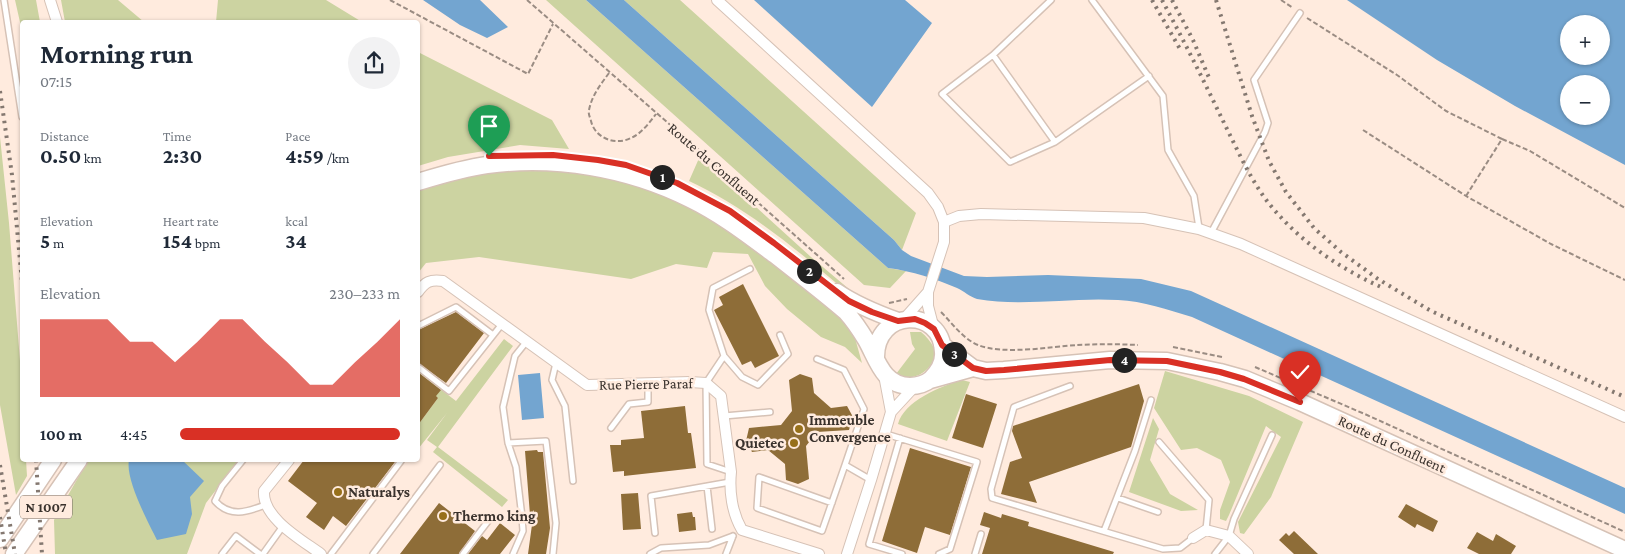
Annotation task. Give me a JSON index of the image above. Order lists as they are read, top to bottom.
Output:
{
  "streets": {
    "main road": ["Route du Confluent", "N 1007"],
    "street": ["Rue Pierre Paraf"]
  },
  "places": [
    "Immeuble Convergence",
    "Quietec",
    "Naturalys",
    "Thermo king"
  ],
  "page": {
    "map_buttons": ["+", "−"],
    "heading": ["Morning run", "07:15"],
    "stats": [
      ["Distance", "0.50 km"],
      ["Time", "2:30"],
      ["Pace", "4:59 /km"],
      ["Elevation", "5 m"],
      ["Heart rate", "154 bpm"],
      ["kcal", "34"]
    ],
    "pins": [
      "1",
      "2",
      "3",
      "4"
    ],
    "chart": ["Elevation", "230–233 m"],
    "list": [
      {
        "name": "100 m",
        "note": "4:45"
      }
    ]
  }
}
